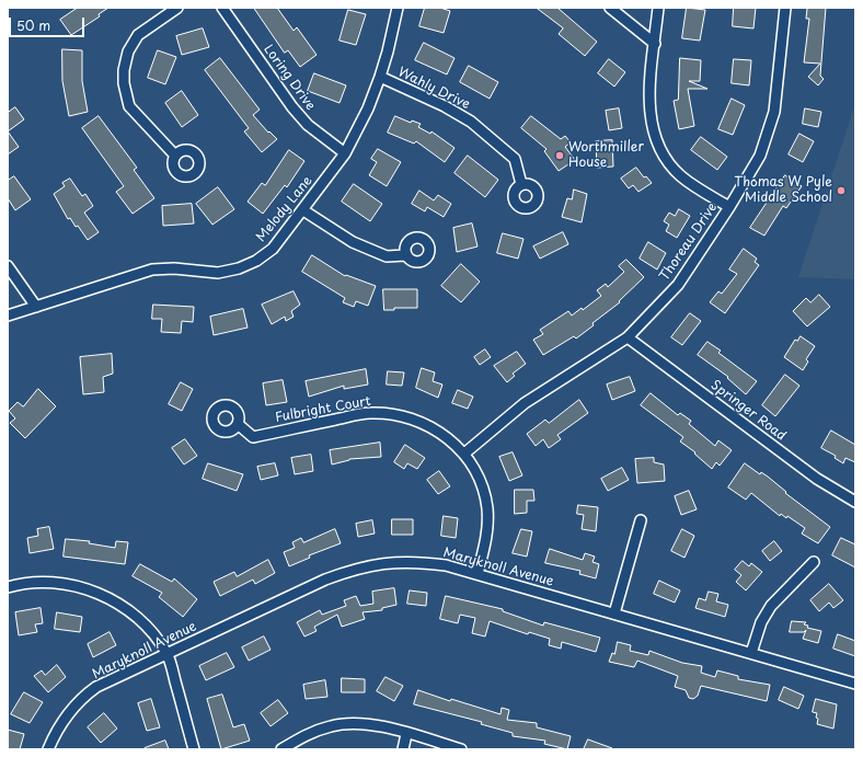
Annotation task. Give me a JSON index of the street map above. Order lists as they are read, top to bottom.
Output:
{
  "streets": {
    "street": [
      "Loring Drive",
      "Wahly Drive",
      "Melody Lane",
      "Thoreau Drive",
      "Fulbright Court",
      "Springer Road",
      "Maryknoll Avenue"
    ]
  },
  "crossings": [
    ["Loring Drive", "Melody Lane"],
    ["Wahly Drive", "Melody Lane"],
    ["Thoreau Drive", "Fulbright Court"],
    ["Thoreau Drive", "Springer Road"],
    ["Fulbright Court", "Maryknoll Avenue"]
  ],
  "places": ["Worthmiller House", "Thomas W Pyle Middle School"],
  "scale_bar": "50 m"
}
